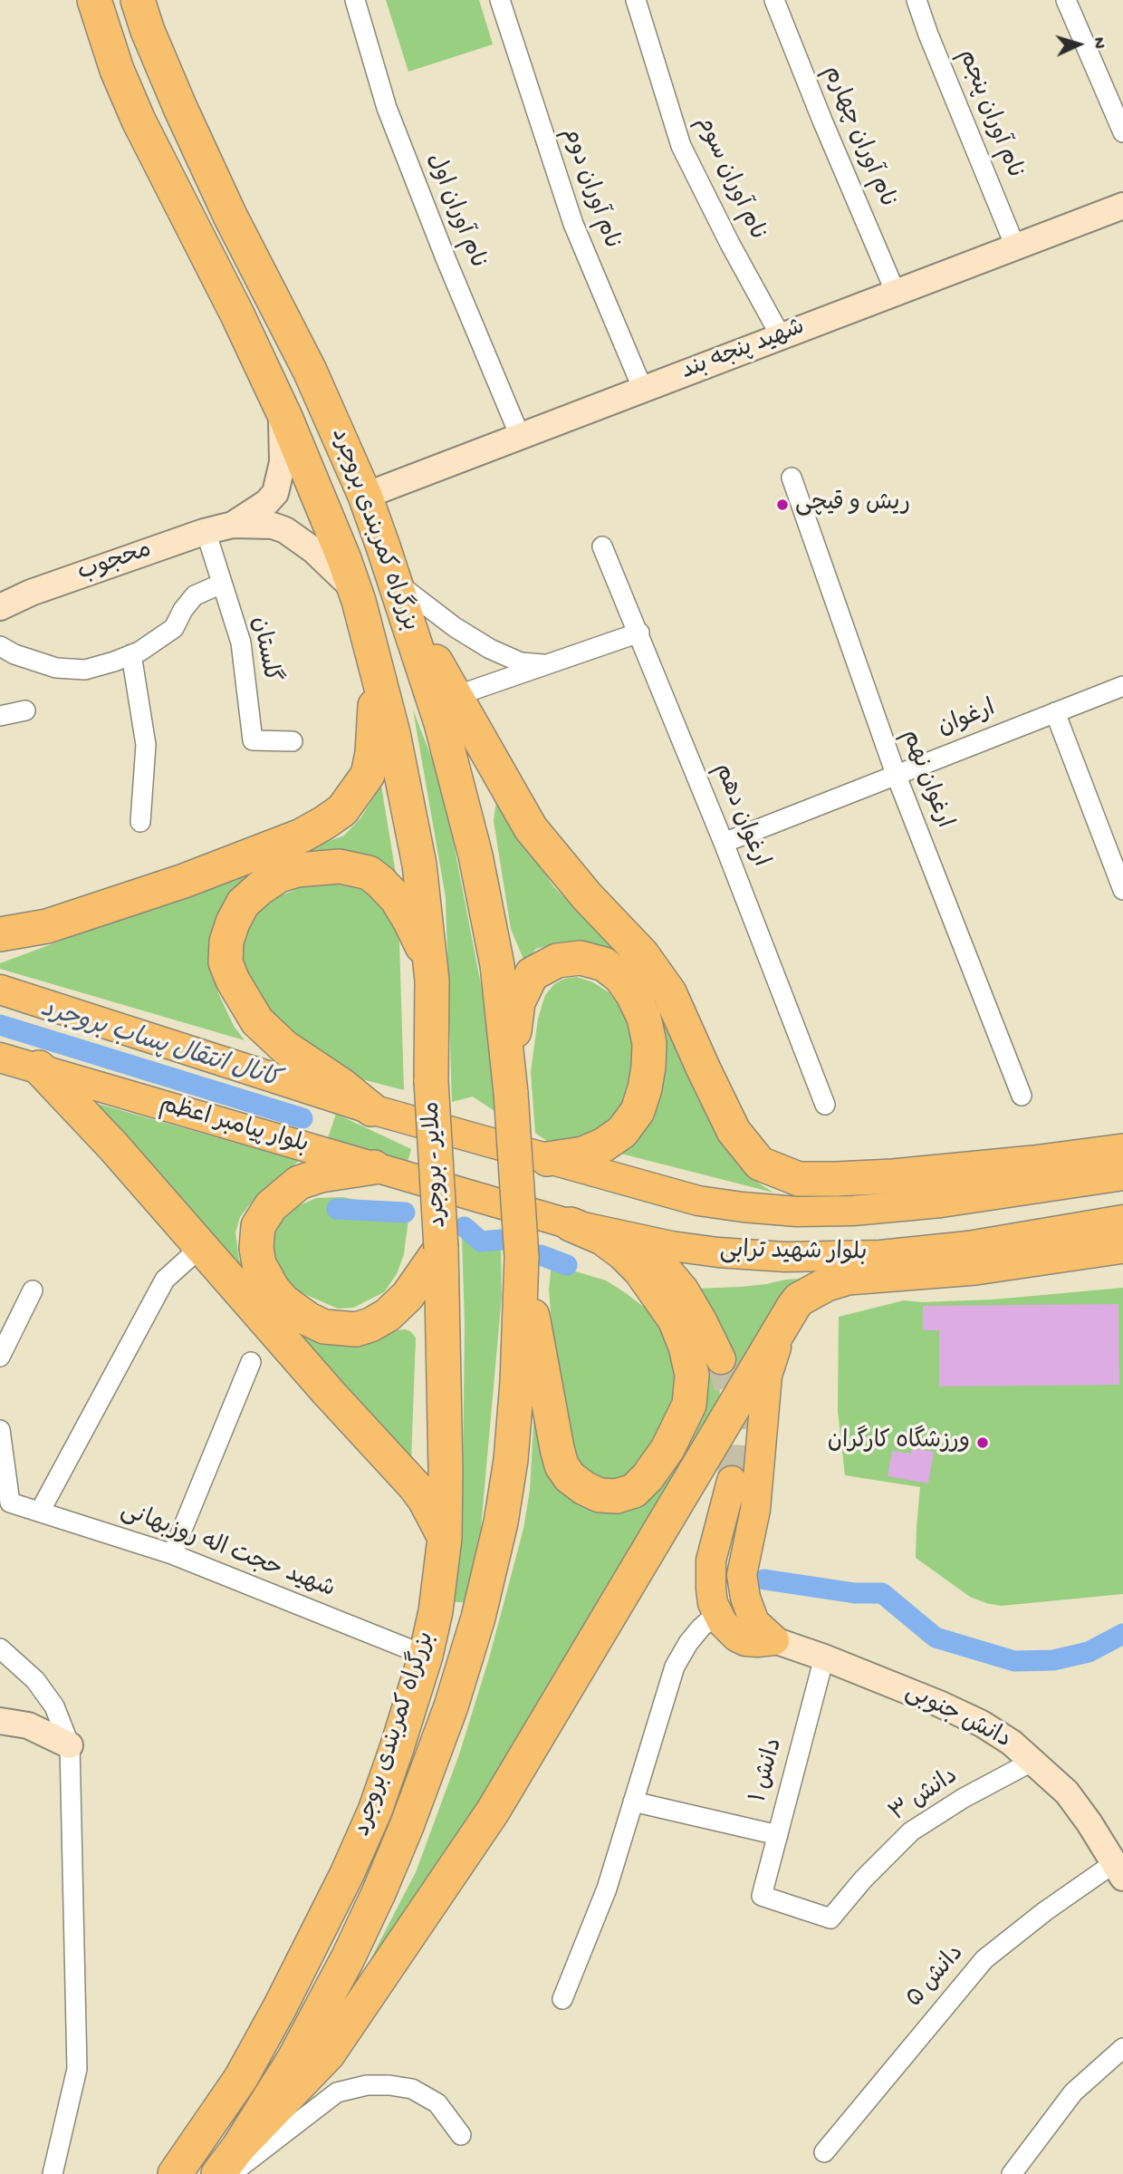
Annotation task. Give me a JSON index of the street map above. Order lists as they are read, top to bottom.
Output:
{
  "streets": {
    "highway": ["بزرگراه کمربندی بروجرد", "ملایر - بروجرد"],
    "main road": ["بلوار پیامبر اعظم", "بلوار شهید ترابی"],
    "street": [
      "نام آوران پنجم",
      "نام آوران چهارم",
      "نام آوران سوم",
      "نام آوران دوم",
      "نام آوران اول",
      "شهید پنجه بند",
      "محجوب",
      "گلستان",
      "ارغوان",
      "ارغوان نهم",
      "ارغوان دهم",
      "شهید حجت اله روزبهانی",
      "دانش جنوبی",
      "دانش ۱",
      "دانش ۳",
      "دانش ۵"
    ]
  },
  "crossings": [
    ["نام آوران پنجم", "شهید پنجه بند"],
    ["نام آوران چهارم", "شهید پنجه بند"],
    ["نام آوران سوم", "شهید پنجه بند"],
    ["نام آوران دوم", "شهید پنجه بند"],
    ["نام آوران اول", "شهید پنجه بند"],
    ["شهید پنجه بند", "بزرگراه کمربندی بروجرد"],
    ["بزرگراه کمربندی بروجرد", "ملایر - بروجرد"],
    ["بزرگراه کمربندی بروجرد", "شهید حجت اله روزبهانی"],
    ["محجوب", "گلستان"],
    ["ارغوان", "ارغوان نهم"],
    ["ارغوان", "ارغوان دهم"],
    ["بلوار پیامبر اعظم", "بلوار شهید ترابی"],
    ["دانش جنوبی", "دانش ۱"],
    ["دانش جنوبی", "دانش ۳"],
    ["دانش جنوبی", "دانش ۵"],
    ["دانش ۱", "دانش ۳"]
  ],
  "water": ["کانال انتقال پساب بروجرد"],
  "places": ["ریش و قیچی", "ورزشگاه کارگران"],
  "north": "right"
}
